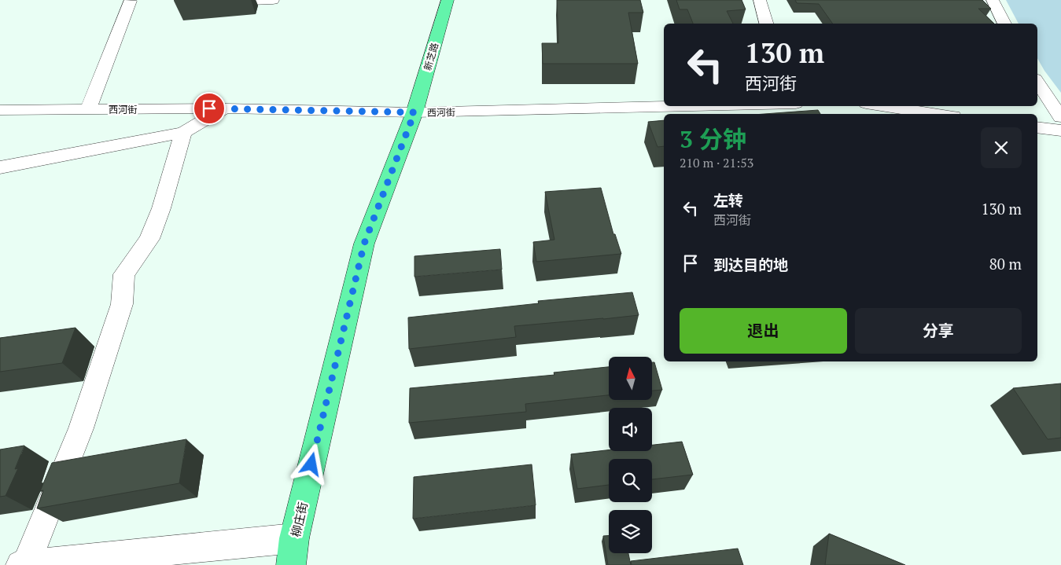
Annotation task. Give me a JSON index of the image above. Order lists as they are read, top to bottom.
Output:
{
  "streets": {
    "main road": ["新芝路", "柳庄街"],
    "street": ["西河街"]
  },
  "crossings": [
    ["新芝路", "西河街"],
    ["新芝路", "柳庄街"],
    ["西河街", "柳庄街"]
  ],
  "north": "top",
  "page": {
    "turn": ["130 m", "西河街"],
    "heading": ["3 分钟", "210 m · 21:53"],
    "list": [
      {
        "name": "左转",
        "note": "西河街",
        "value": "130 m"
      },
      {
        "name": "到达目的地",
        "value": "80 m"
      }
    ],
    "buttons": ["退出", "分享"]
  }
}
